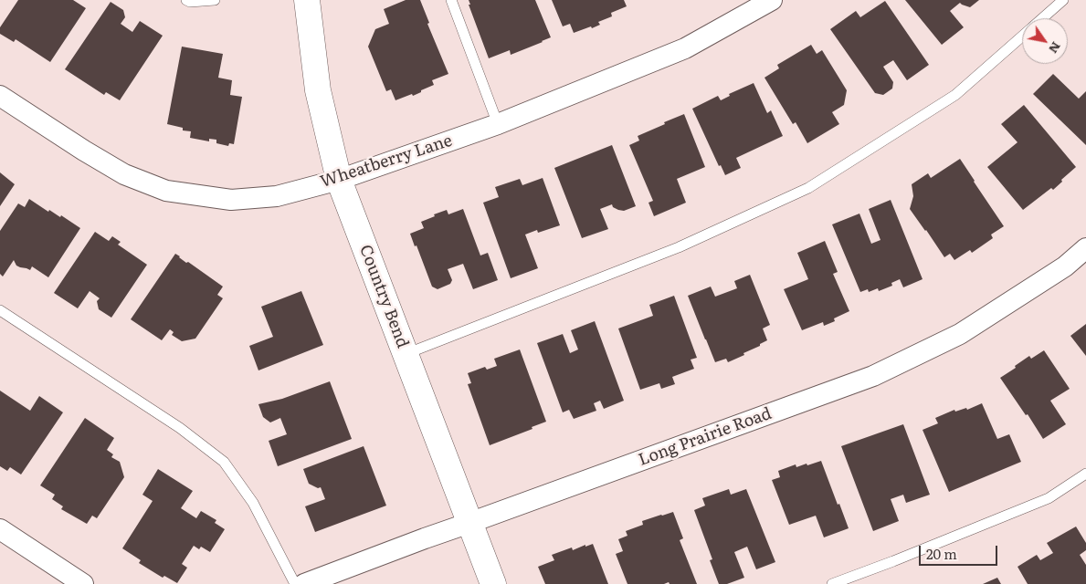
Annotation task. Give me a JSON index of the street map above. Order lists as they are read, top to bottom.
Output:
{
  "streets": {
    "street": ["Wheatberry Lane", "Country Bend", "Long Prairie Road"]
  },
  "crossings": [
    ["Wheatberry Lane", "Country Bend"],
    ["Country Bend", "Long Prairie Road"]
  ],
  "scale_bar": "20 m",
  "north": "bottom right"
}
